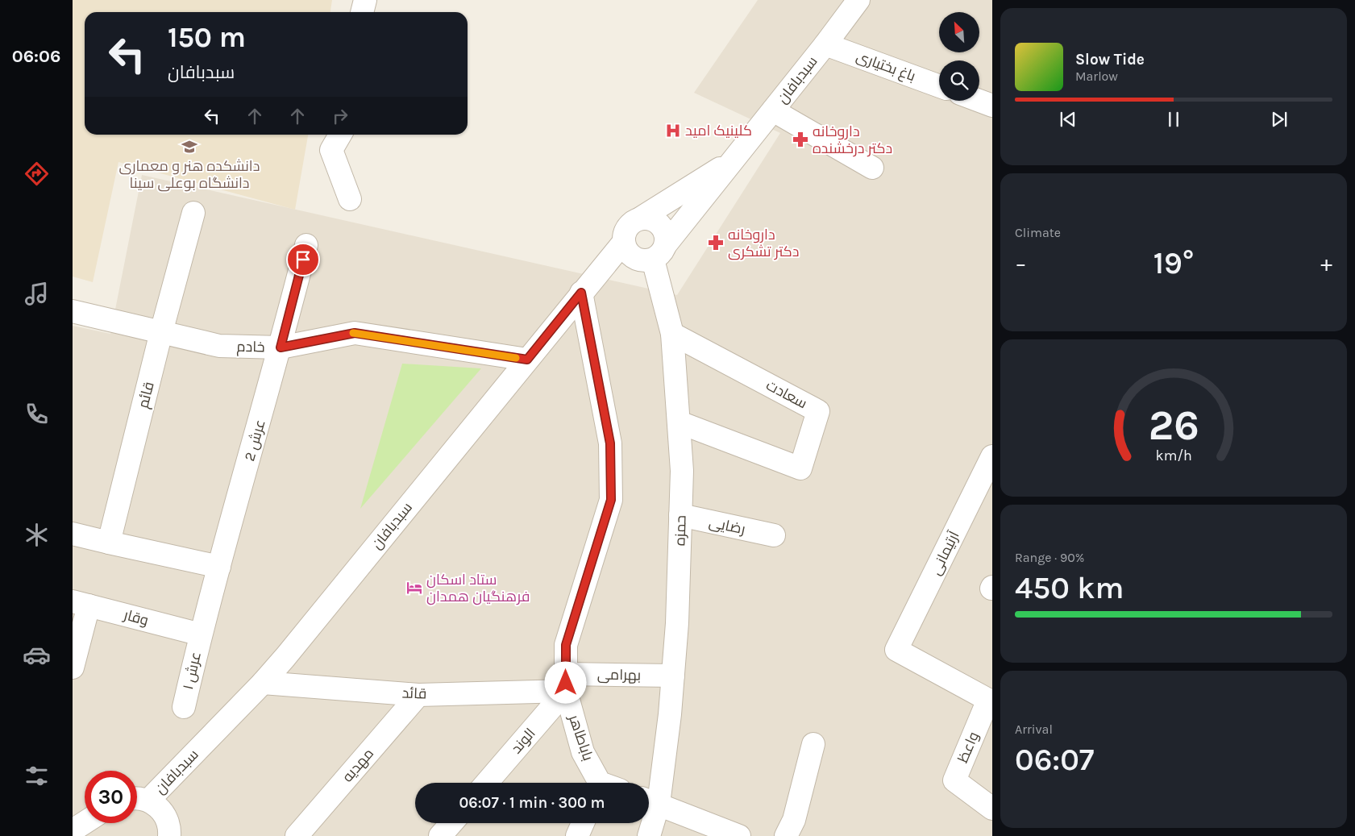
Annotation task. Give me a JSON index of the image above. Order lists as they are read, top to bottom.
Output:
{
  "streets": {
    "street": [
      "باغ بختیاری",
      "سبدبافان",
      "خادم",
      "سعادت",
      "قائم",
      "عرش 2",
      "رضایی",
      "حمزه",
      "آرتیمانی",
      "وقار",
      "عرش ۱",
      "بهرامی",
      "قائد",
      "باباطاهر",
      "الوند",
      "واعظ",
      "مهدیه"
    ]
  },
  "crossings": [
    ["باغ بختیاری", "سبدبافان"],
    ["سبدبافان", "خادم"],
    ["سبدبافان", "حمزه"],
    ["سبدبافان", "قائد"],
    ["سبدبافان", "باباطاهر"],
    ["خادم", "قائم"],
    ["خادم", "عرش 2"],
    ["سعادت", "حمزه"],
    ["عرش 2", "وقار"],
    ["عرش 2", "عرش ۱"],
    ["رضایی", "حمزه"],
    ["حمزه", "بهرامی"],
    ["آرتیمانی", "واعظ"],
    ["وقار", "عرش ۱"],
    ["بهرامی", "قائد"],
    ["بهرامی", "باباطاهر"],
    ["بهرامی", "الوند"],
    ["قائد", "باباطاهر"],
    ["قائد", "الوند"],
    ["قائد", "مهدیه"],
    ["باباطاهر", "الوند"]
  ],
  "places": {
    "hospital": ["کلینیک امید"],
    "pharmacy": ["داروخانه دکتر درخشنده", "داروخانه دکتر تشکری"],
    "school or university": ["دانشکده هنر و معماری دانشگاه بوعلی سینا"],
    "hotel": ["ستاد اسکان فرهنگیان همدان"]
  },
  "north": "top left",
  "page": {
    "tabs": "06:06",
    "turn": ["150 m", "سبدبافان"],
    "song": ["Slow Tide", "Marlow"],
    "tile": [
      "Climate",
      ["Range · 90%", "450 km"],
      ["Arrival", "06:07"]
    ],
    "heat": ["−", "19°", "+"],
    "limit": "30",
    "trip": "06:07 · 1 min · 300 m",
    "gauge": ["26", "km/h"]
  }
}
